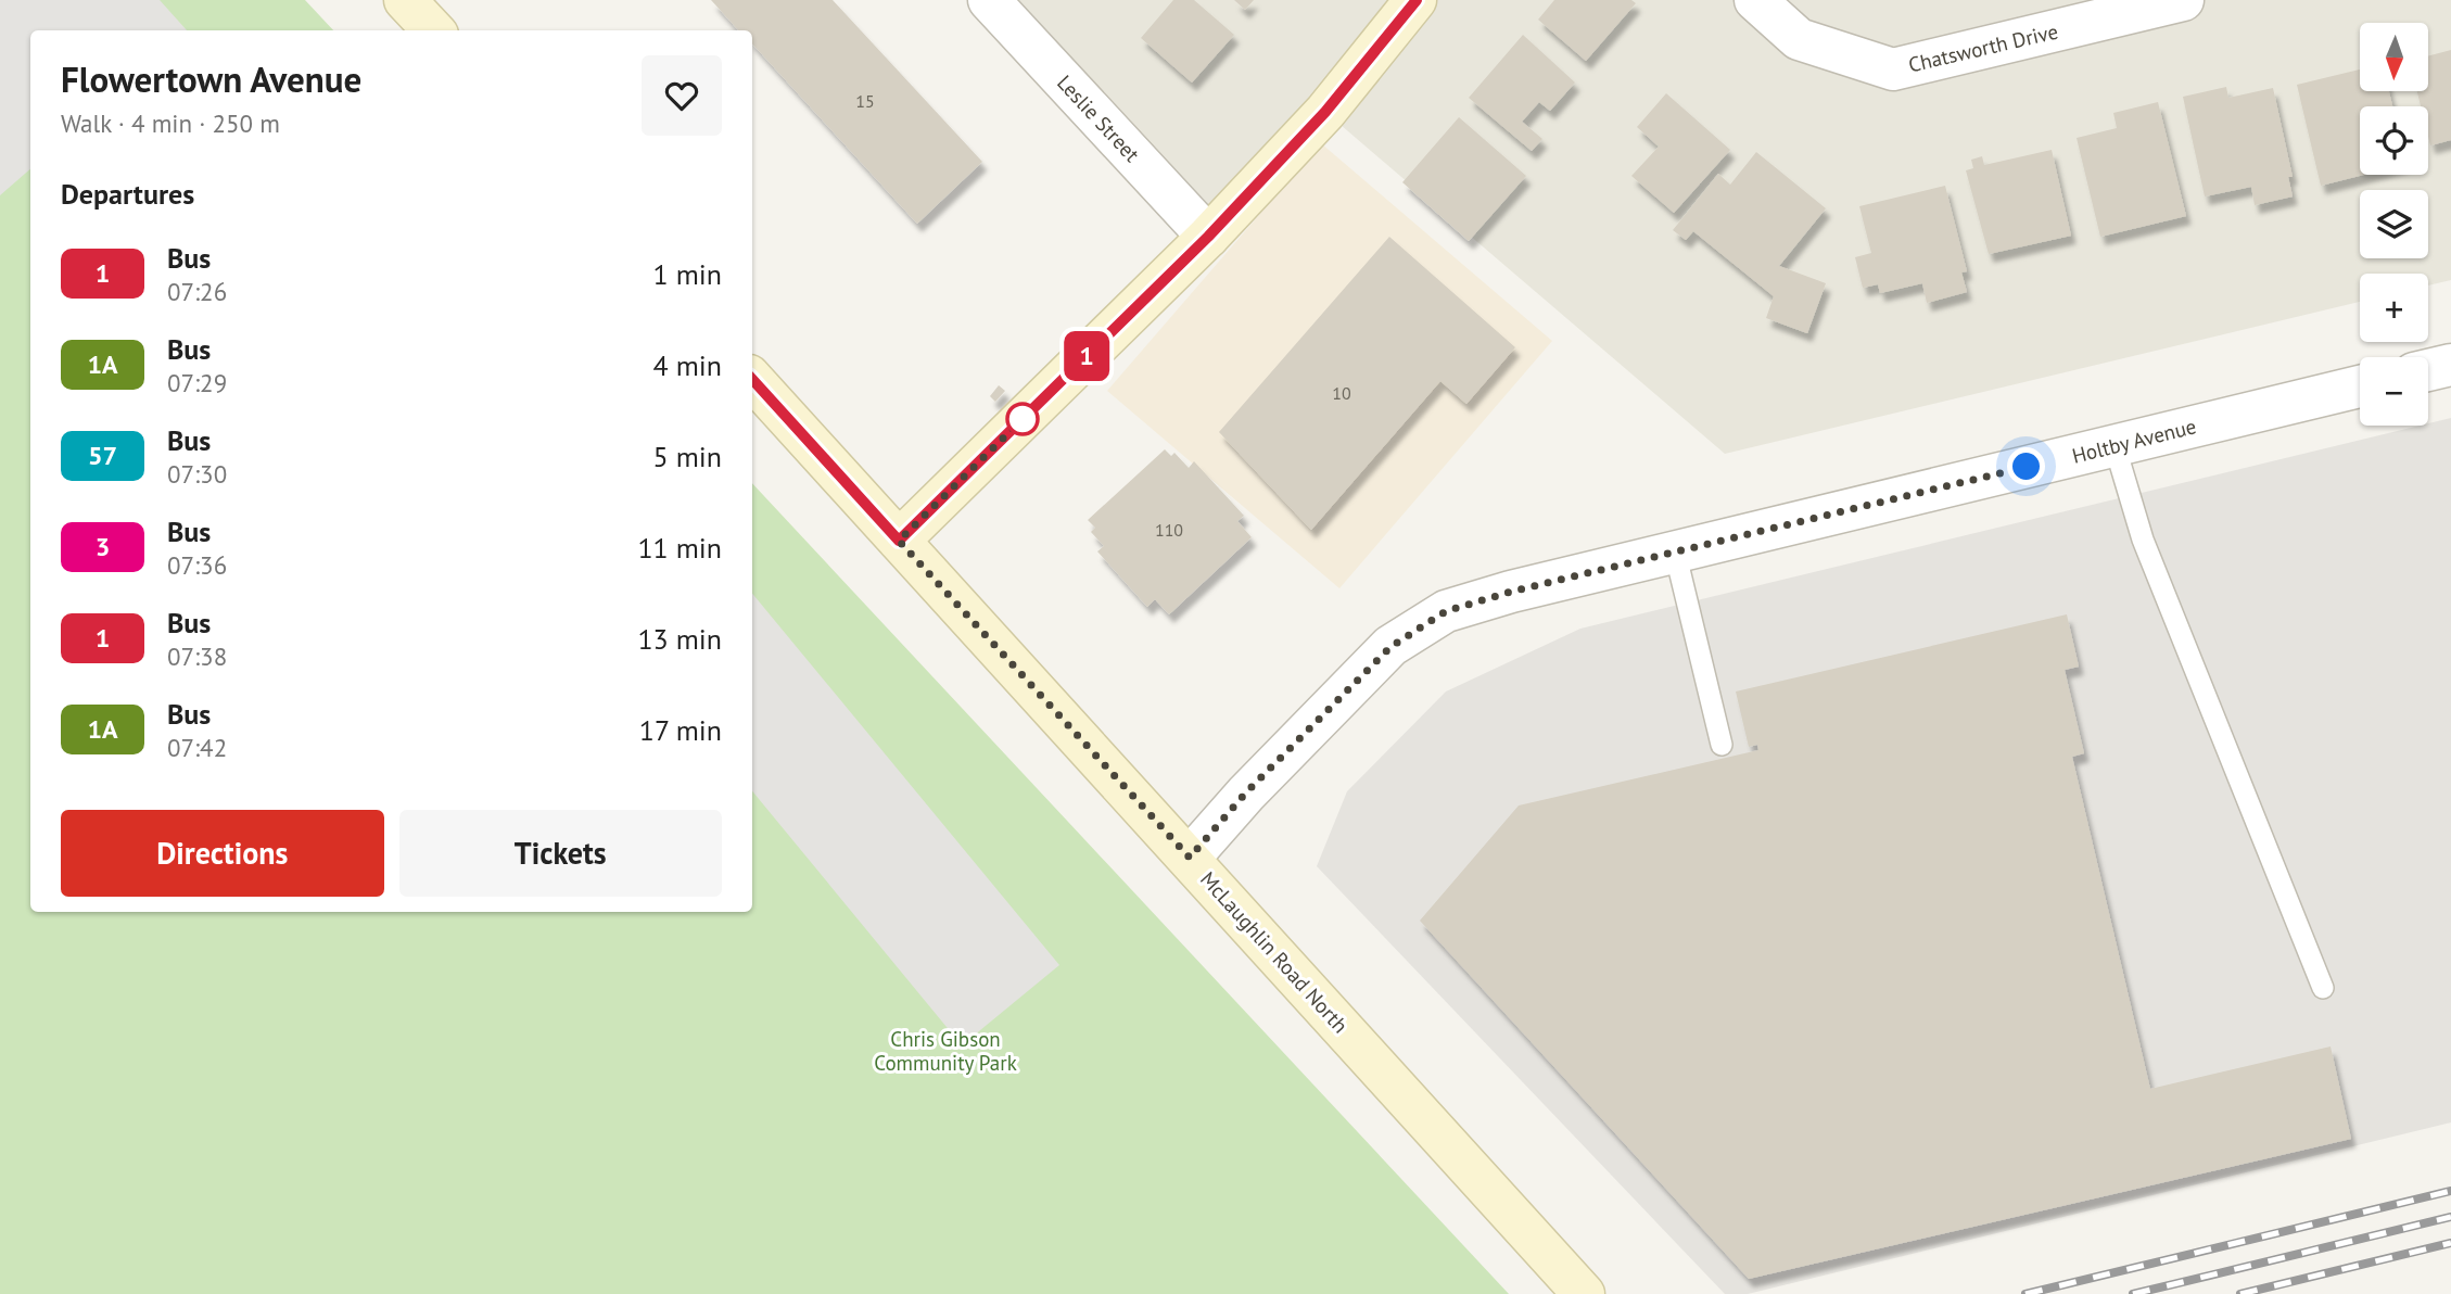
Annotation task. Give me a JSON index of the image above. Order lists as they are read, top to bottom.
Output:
{
  "streets": {
    "main road": ["McLaughlin Road North"],
    "street": ["Chatsworth Drive", "Leslie Street", "Holtby Avenue"]
  },
  "crossings": [
    ["Holtby Avenue", "McLaughlin Road North"]
  ],
  "parks": ["Chris Gibson Community Park"],
  "lines": ["bus line 1"],
  "house_numbers": ["15", "10", "110"],
  "north": "bottom",
  "page": {
    "on_map": "1",
    "map_buttons": ["+", "−"],
    "heading": [
      ["Flowertown Avenue", "Walk · 4 min · 250 m"],
      "Departures"
    ],
    "list": [
      {
        "mark": "1",
        "name": "Bus",
        "note": "07:26",
        "value": "1 min"
      },
      {
        "mark": "1A",
        "name": "Bus",
        "note": "07:29",
        "value": "4 min"
      },
      {
        "mark": "57",
        "name": "Bus",
        "note": "07:30",
        "value": "5 min"
      },
      {
        "mark": "3",
        "name": "Bus",
        "note": "07:36",
        "value": "11 min"
      },
      {
        "mark": "1",
        "name": "Bus",
        "note": "07:38",
        "value": "13 min"
      },
      {
        "mark": "1A",
        "name": "Bus",
        "note": "07:42",
        "value": "17 min"
      }
    ],
    "buttons": ["Directions", "Tickets"]
  }
}
